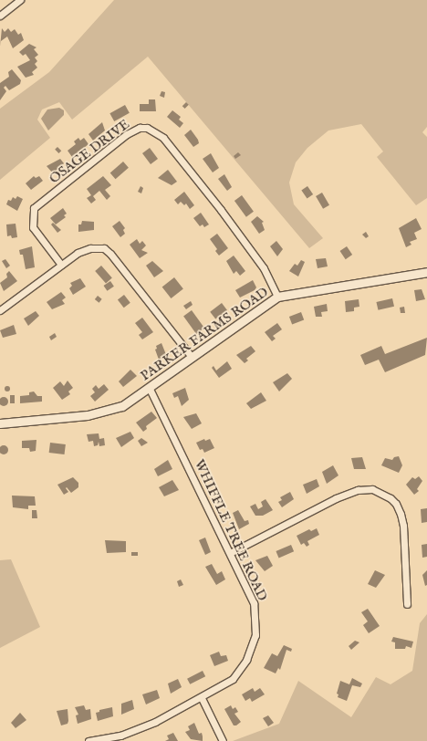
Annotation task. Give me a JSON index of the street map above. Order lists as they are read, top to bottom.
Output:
{
  "streets": {
    "street": ["OSAGE DRIVE", "PARKER FARMS ROAD", "WHIFFLE TREE ROAD"]
  },
  "crossings": [
    ["OSAGE DRIVE", "PARKER FARMS ROAD"],
    ["PARKER FARMS ROAD", "WHIFFLE TREE ROAD"]
  ]
}
